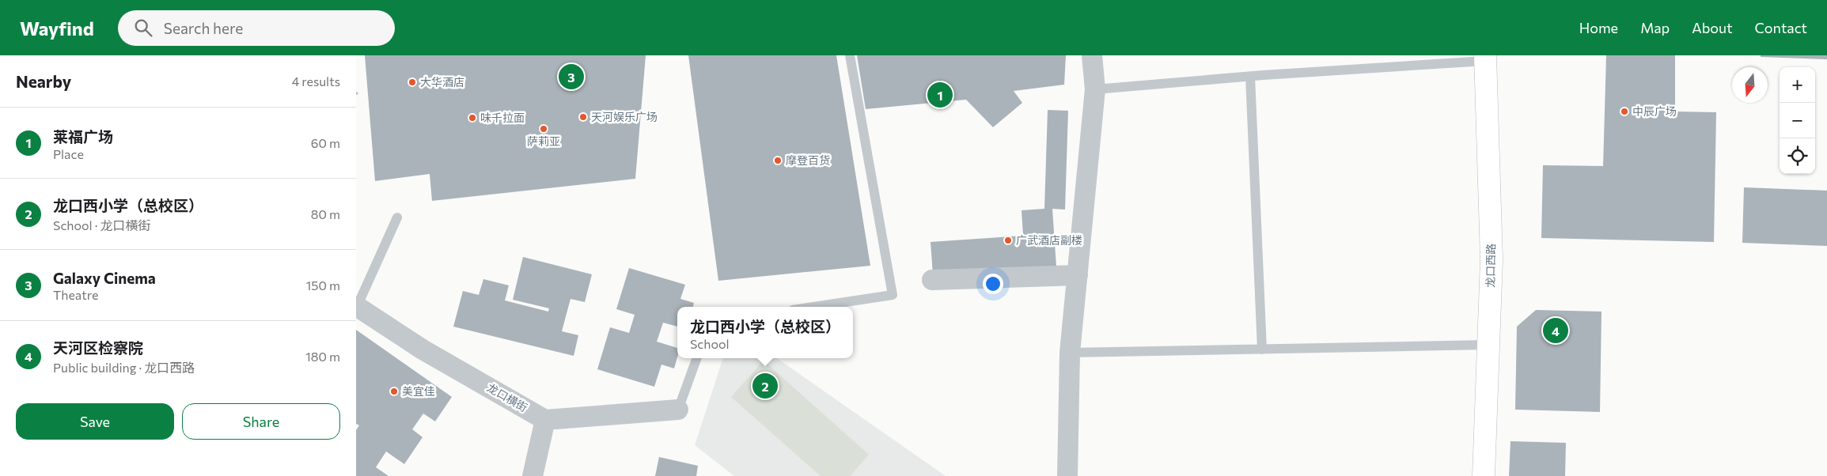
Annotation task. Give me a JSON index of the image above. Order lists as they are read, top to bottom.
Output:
{
  "streets": {
    "street": ["龙口西路", "龙口横街"]
  },
  "places": [
    "大华酒店",
    "中辰广场",
    "天河娱乐广场",
    "味千拉面",
    "萨莉亚",
    "摩登百货",
    "广武酒店副楼",
    "美宜佳"
  ],
  "north": "bottom",
  "page": {
    "header": "Wayfind",
    "search": "Search here",
    "nav": [
      "Home",
      "Map",
      "About",
      "Contact"
    ],
    "heading": ["Nearby", "4 results"],
    "pins": [
      "3",
      "1",
      "4",
      "2"
    ],
    "map_buttons": ["+", "−"],
    "list": [
      {
        "mark": "1",
        "name": "莱福广场",
        "note": "Place",
        "value": "60 m"
      },
      {
        "mark": "2",
        "name": "龙口西小学（总校区）",
        "note": "School · 龙口横街",
        "value": "80 m"
      },
      {
        "mark": "3",
        "name": "Galaxy Cinema",
        "note": "Theatre",
        "value": "150 m"
      },
      {
        "mark": "4",
        "name": "天河区检察院",
        "note": "Public building · 龙口西路",
        "value": "180 m"
      }
    ],
    "popup": ["龙口西小学（总校区）", "School"],
    "buttons": ["Save", "Share"]
  }
}
